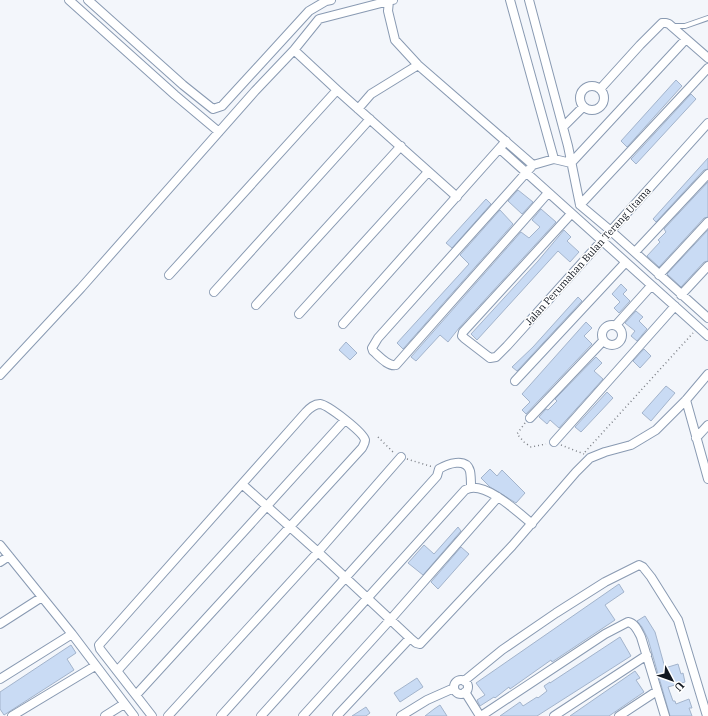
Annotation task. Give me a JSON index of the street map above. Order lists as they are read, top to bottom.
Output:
{
  "streets": {
    "street": ["Jalan Perumahan Bulan Terang Utama"]
  },
  "north": "bottom right"
}
